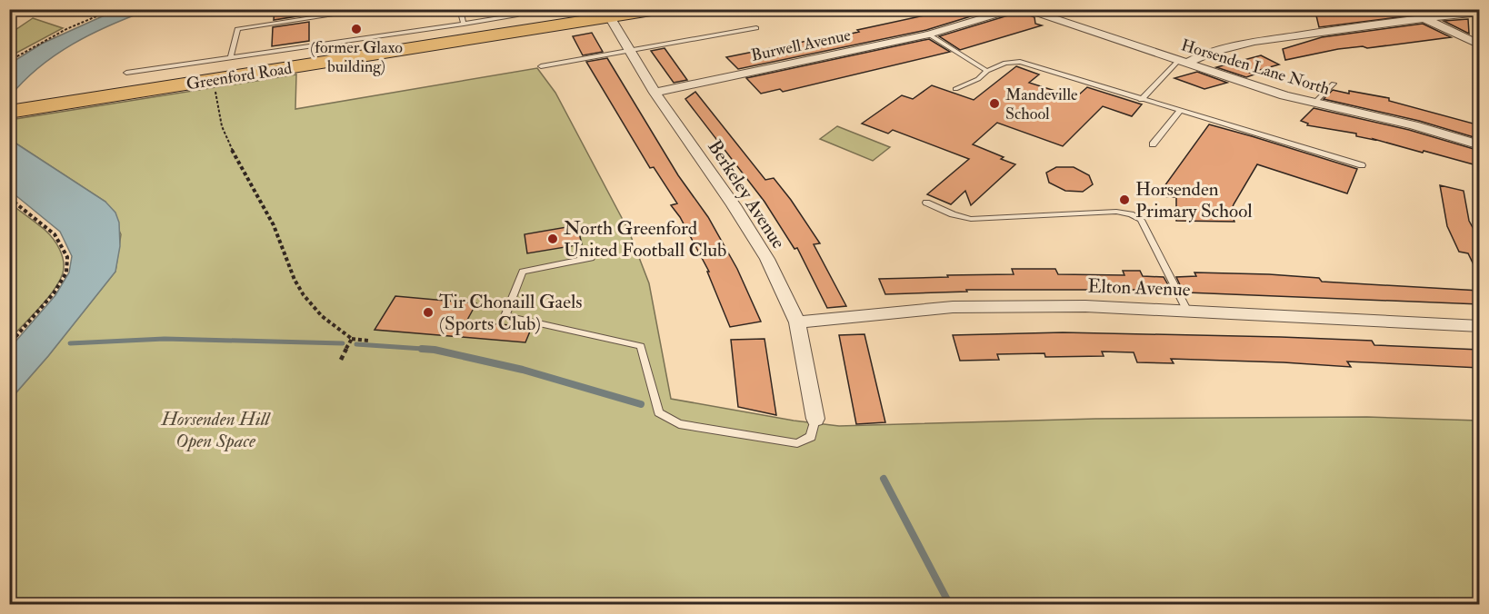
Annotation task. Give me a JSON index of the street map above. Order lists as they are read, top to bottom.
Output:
{
  "streets": {
    "main road": ["Greenford Road"],
    "street": [
      "Burwell Avenue",
      "Horsenden Lane North",
      "Berkeley Avenue",
      "Elton Avenue"
    ]
  },
  "crossings": [
    ["Burwell Avenue", "Berkeley Avenue"],
    ["Greenford Road", "Berkeley Avenue"],
    ["Berkeley Avenue", "Elton Avenue"]
  ],
  "parks": ["Horsenden Hill Open Space"],
  "places": [
    "(former Glaxo building)",
    "Mandeville School",
    "Horsenden Primary School",
    "North Greenford United Football Club",
    "Tir Chonaill Gaels (Sports Club)"
  ]
}
